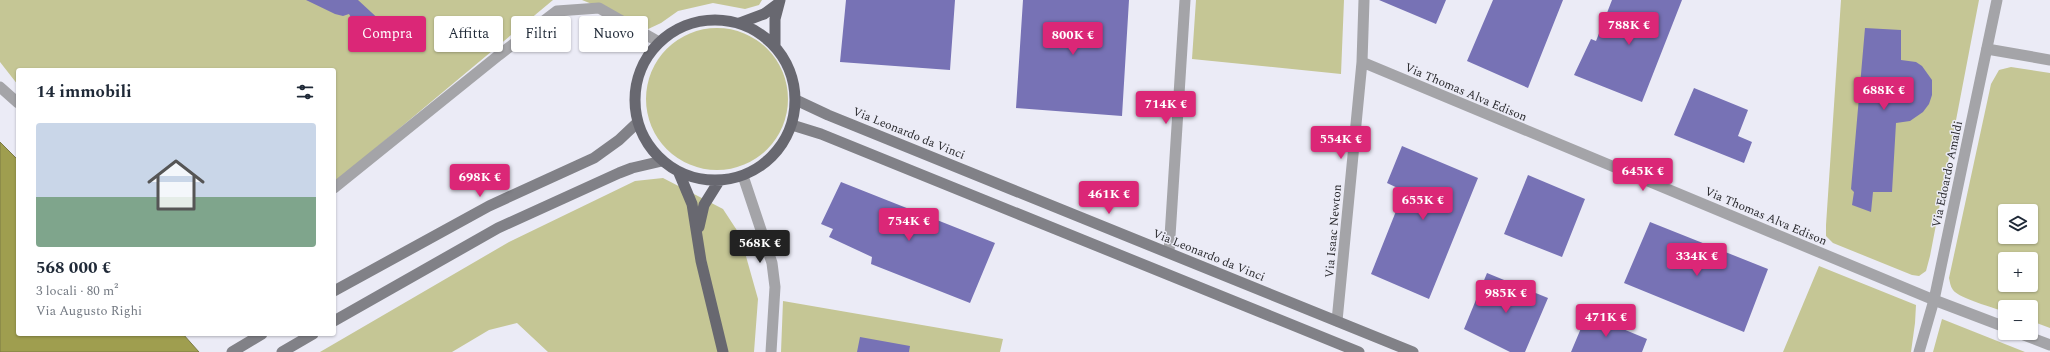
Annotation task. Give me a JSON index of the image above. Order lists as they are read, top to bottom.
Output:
{
  "streets": {
    "main road": ["Via Leonardo da Vinci"],
    "street": ["Via Thomas Alva Edison", "Via Edoardo Amaldi", "Via Isaac Newton"]
  },
  "crossings": [
    ["Via Thomas Alva Edison", "Via Edoardo Amaldi"],
    ["Via Thomas Alva Edison", "Via Isaac Newton"],
    ["Via Leonardo da Vinci", "Via Isaac Newton"]
  ],
  "page": {
    "price": [
      "788K €",
      "800K €",
      "688K €",
      "714K €",
      "554K €",
      "645K €",
      "698K €",
      "461K €",
      "655K €",
      "754K €",
      "568K €",
      "334K €",
      "985K €",
      "471K €"
    ],
    "chip": [
      "Compra",
      "Affitta",
      "Filtri",
      "Nuovo"
    ],
    "heading": "14 immobili",
    "list": [
      {
        "name": "568 000 €",
        "note": "3 locali · 80 m² · Via Augusto Righi"
      }
    ],
    "map_buttons": ["+", "−"]
  }
}
